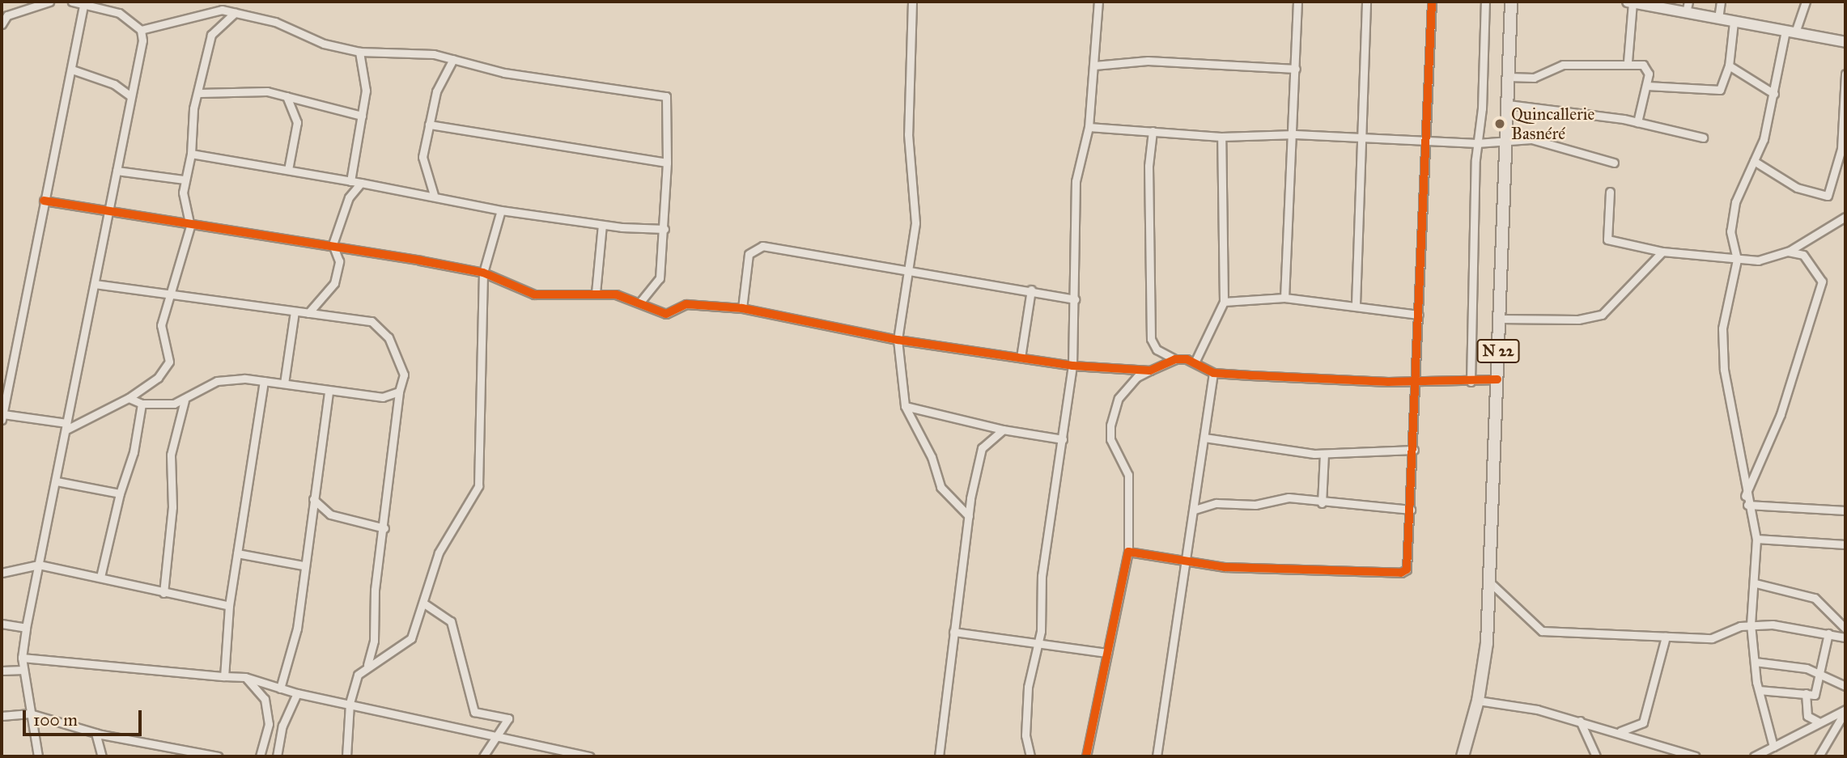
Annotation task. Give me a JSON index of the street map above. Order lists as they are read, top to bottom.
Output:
{
  "streets": {
    "main road": ["N 22"]
  },
  "places": ["Quincallerie Basnéré"],
  "scale_bar": "100 m"
}
